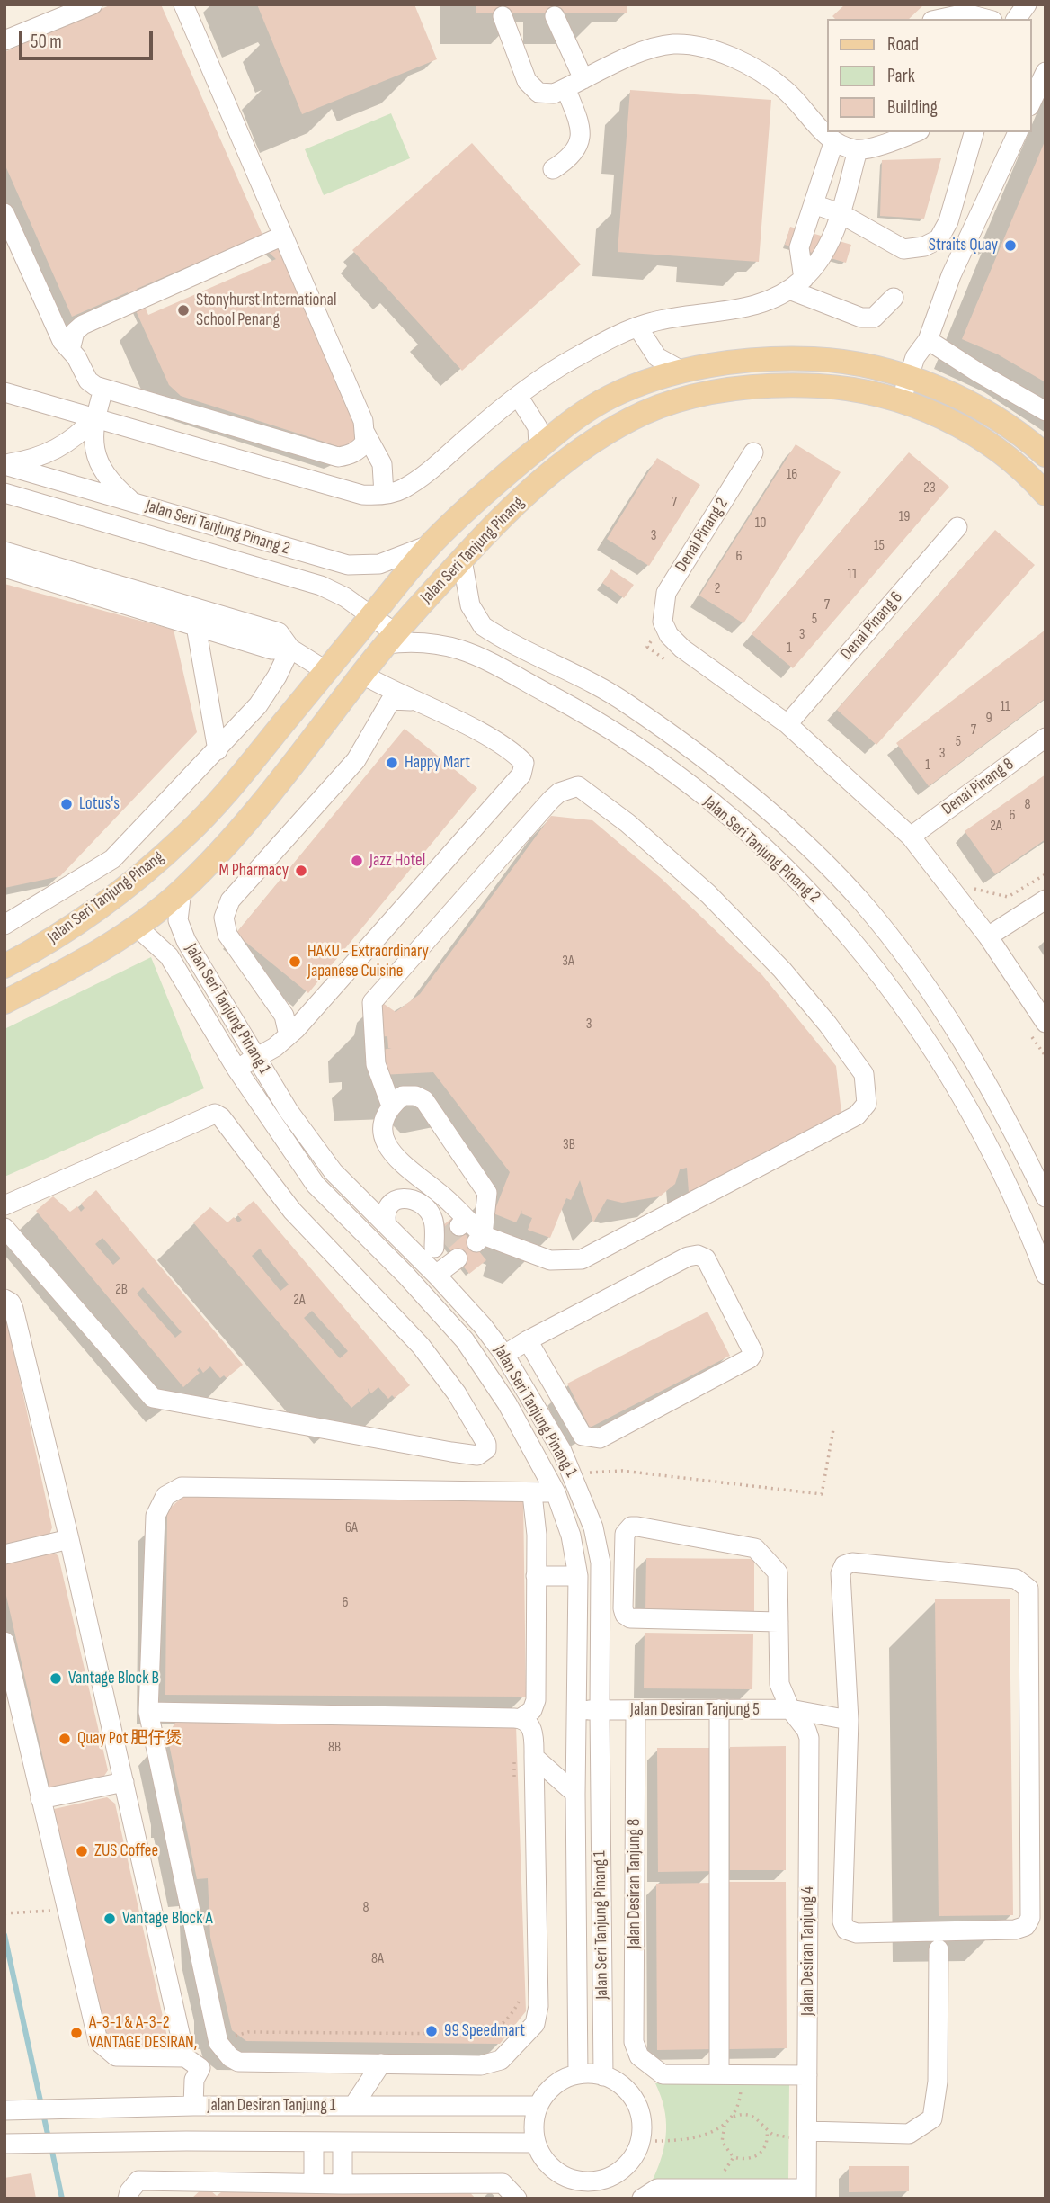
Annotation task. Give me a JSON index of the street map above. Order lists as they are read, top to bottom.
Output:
{
  "streets": {
    "main road": ["Jalan Seri Tanjung Pinang"],
    "street": [
      "Jalan Seri Tanjung Pinang 2",
      "Denai Pinang 2",
      "Denai Pinang 6",
      "Denai Pinang 8",
      "Jalan Seri Tanjung Pinang 1",
      "Jalan Desiran Tanjung 5",
      "Jalan Desiran Tanjung 8",
      "Jalan Desiran Tanjung 4",
      "Jalan Desiran Tanjung 1"
    ]
  },
  "crossings": [
    ["Jalan Seri Tanjung Pinang 2", "Jalan Seri Tanjung Pinang"],
    ["Jalan Seri Tanjung Pinang", "Jalan Seri Tanjung Pinang 1"],
    ["Jalan Seri Tanjung Pinang 1", "Jalan Desiran Tanjung 5"],
    ["Jalan Seri Tanjung Pinang 1", "Jalan Desiran Tanjung 1"],
    ["Jalan Desiran Tanjung 5", "Jalan Desiran Tanjung 8"],
    ["Jalan Desiran Tanjung 5", "Jalan Desiran Tanjung 4"]
  ],
  "places": [
    "Straits Quay",
    "Stonyhurst International School Penang",
    "Happy Mart",
    "Lotus's",
    "Jazz Hotel",
    "M Pharmacy",
    "HAKU - Extraordinary Japanese Cuisine",
    "Vantage Block B",
    "Quay Pot 肥仔煲",
    "ZUS Coffee",
    "Vantage Block A",
    "99 Speedmart",
    "A-3-1 & A-3-2 VANTAGE DESIRAN,"
  ],
  "house_numbers": [
    "16",
    "23",
    "7",
    "19",
    "10",
    "3",
    "15",
    "6",
    "11",
    "2",
    "7",
    "5",
    "3",
    "1",
    "11",
    "9",
    "7",
    "5",
    "3",
    "1",
    "8",
    "6",
    "2A",
    "3A",
    "3",
    "3B",
    "2B",
    "2A",
    "6A",
    "6",
    "8B",
    "8",
    "8A"
  ],
  "legend": ["Road", "Park", "Building"],
  "scale_bar": "50 m"
}
